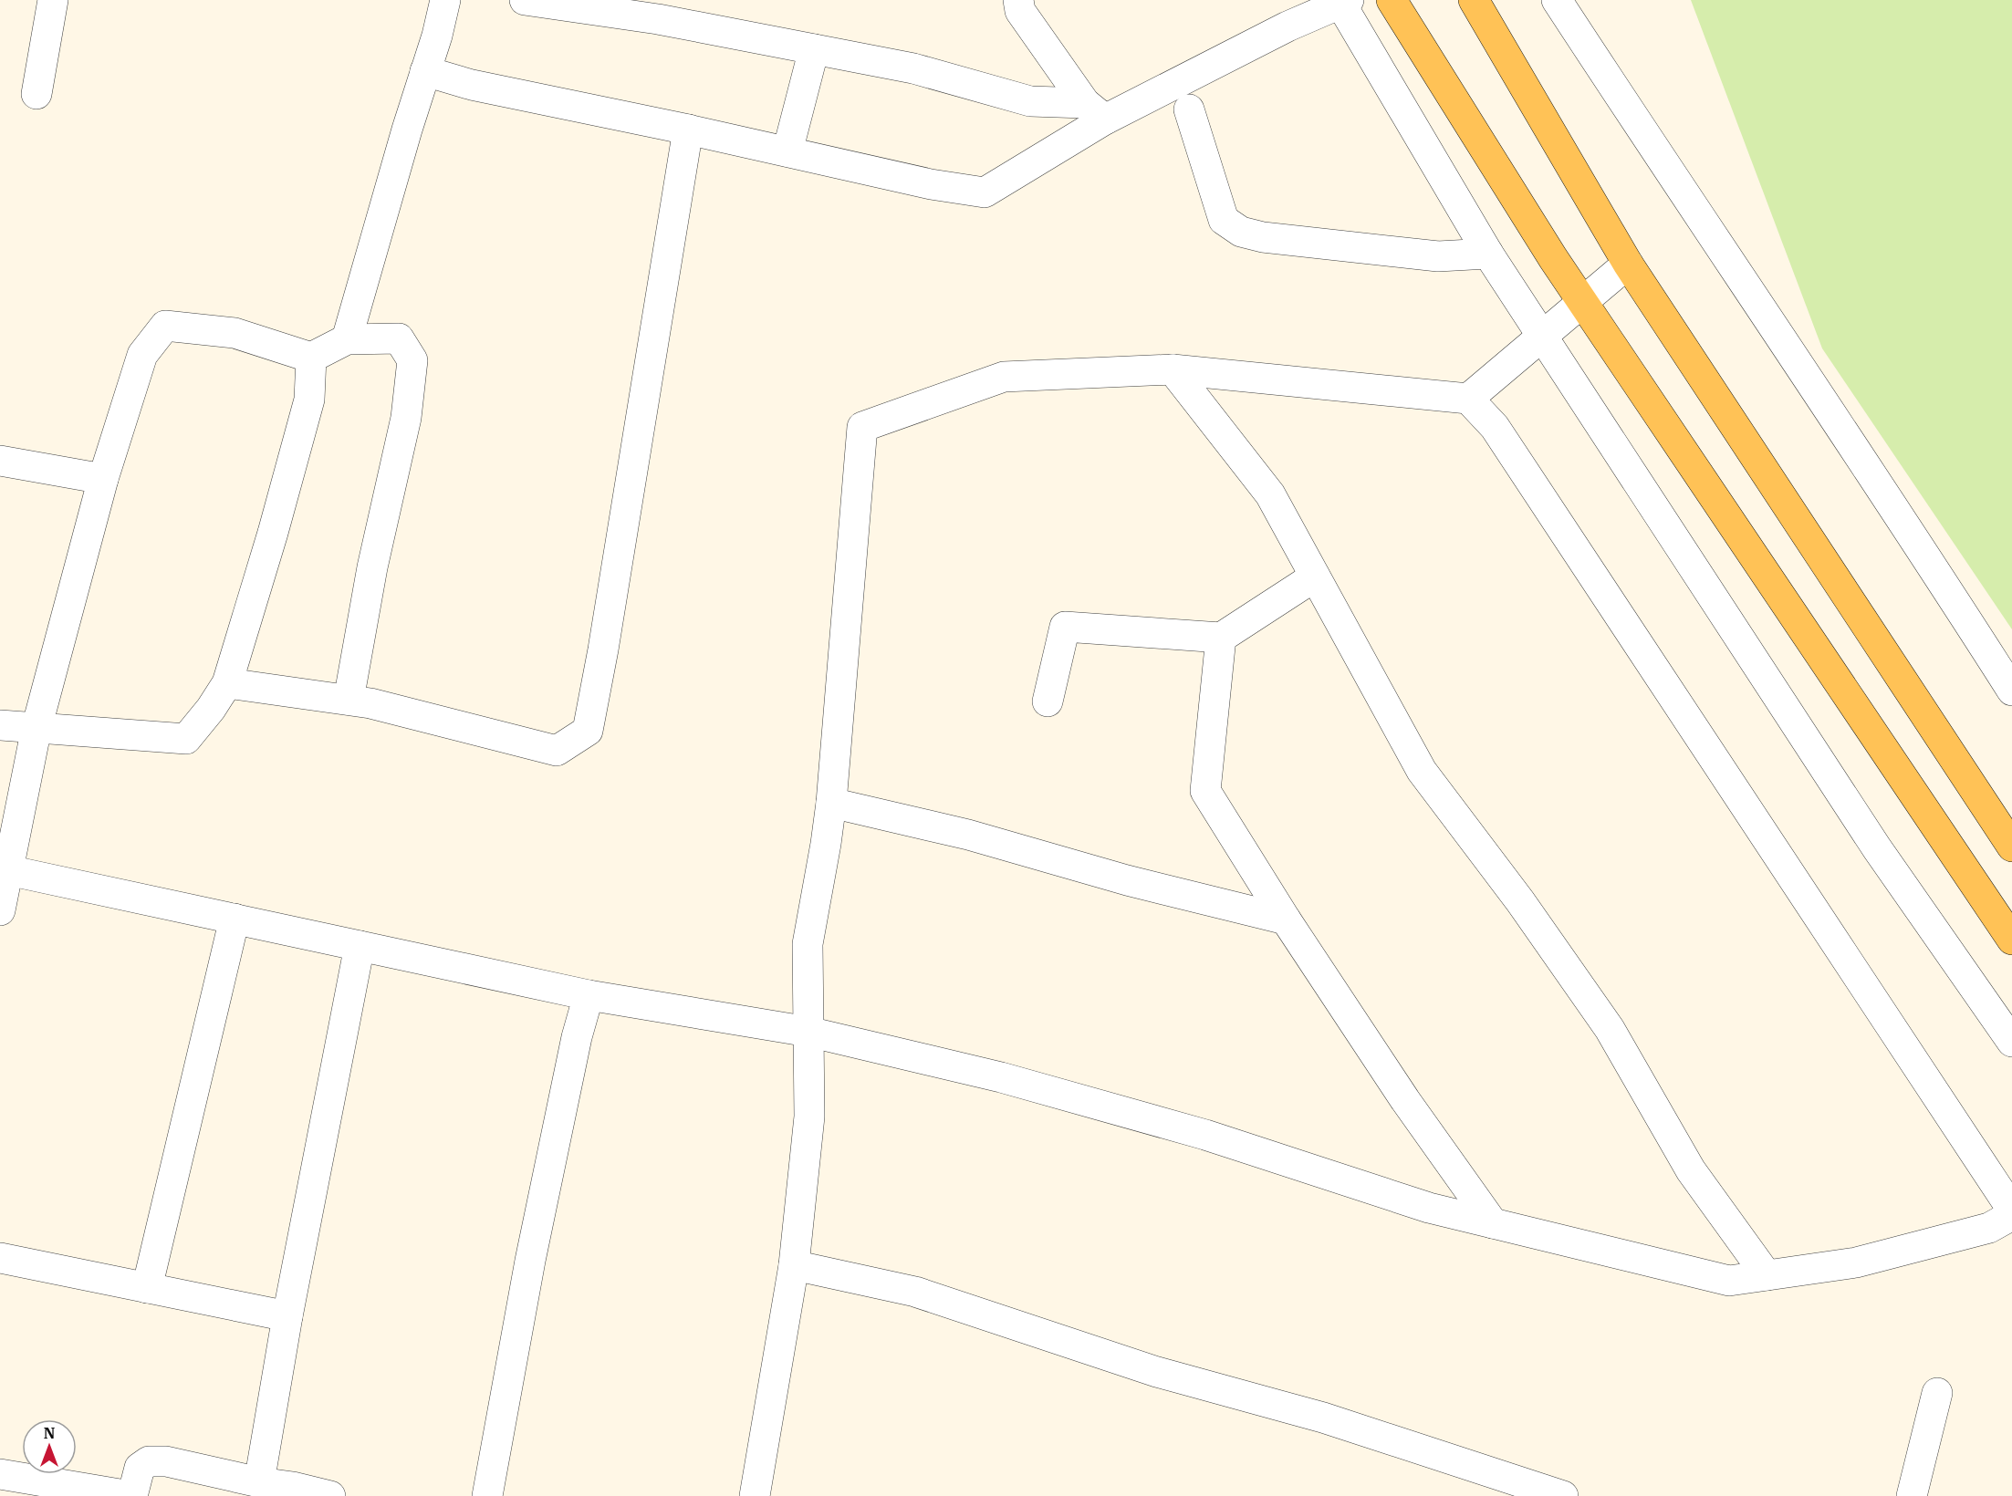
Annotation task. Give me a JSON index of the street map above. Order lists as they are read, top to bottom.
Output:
{
  "north": "top"
}
